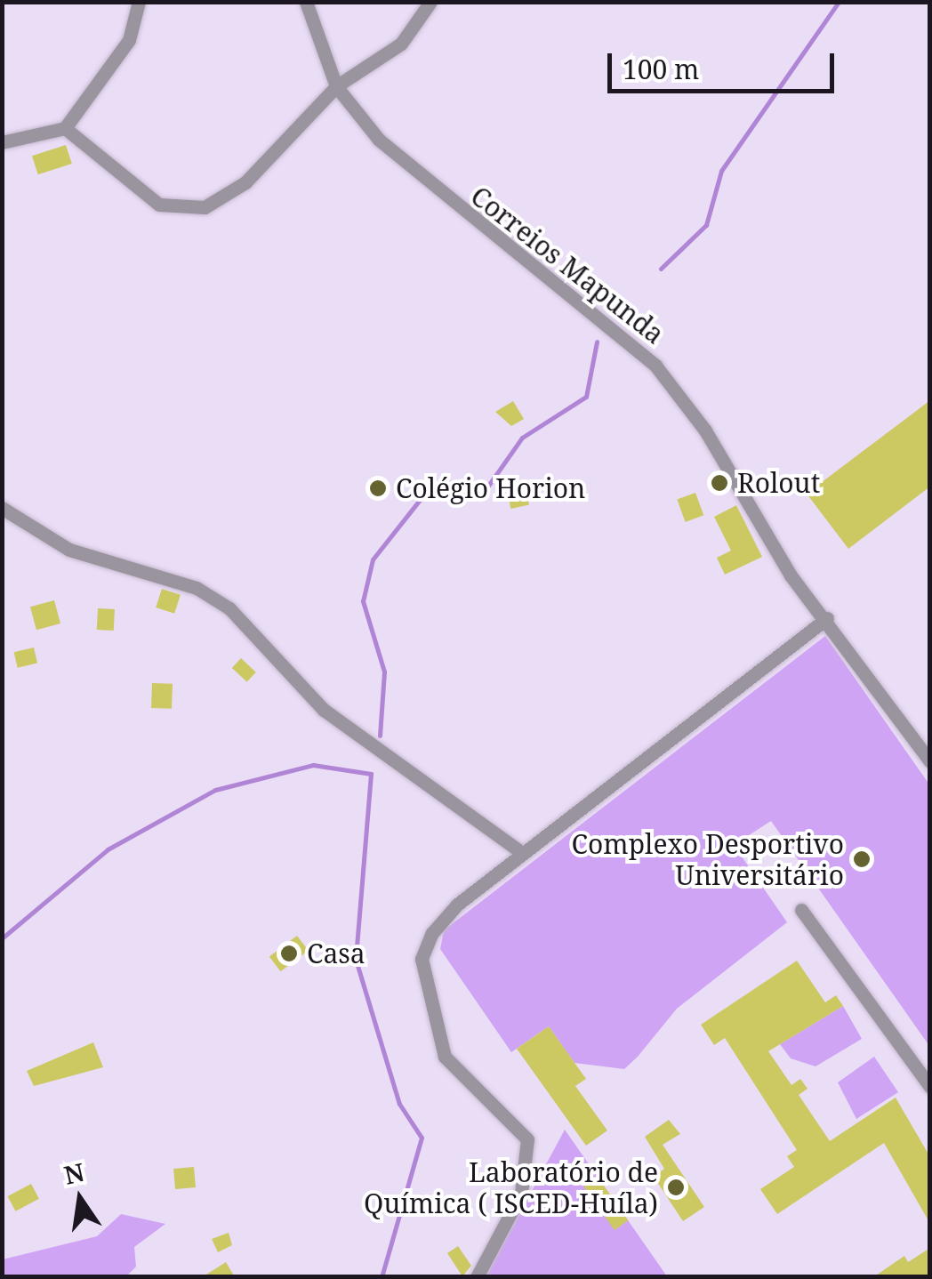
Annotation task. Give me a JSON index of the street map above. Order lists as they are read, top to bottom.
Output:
{
  "streets": {
    "street": ["Correios Mapunda"]
  },
  "places": [
    "Rolout",
    "Colégio Horion",
    "Complexo Desportivo Universitário",
    "Casa",
    "Laboratório de Química ( ISCED-Huíla)"
  ],
  "scale_bar": "100 m",
  "north": "top"
}
